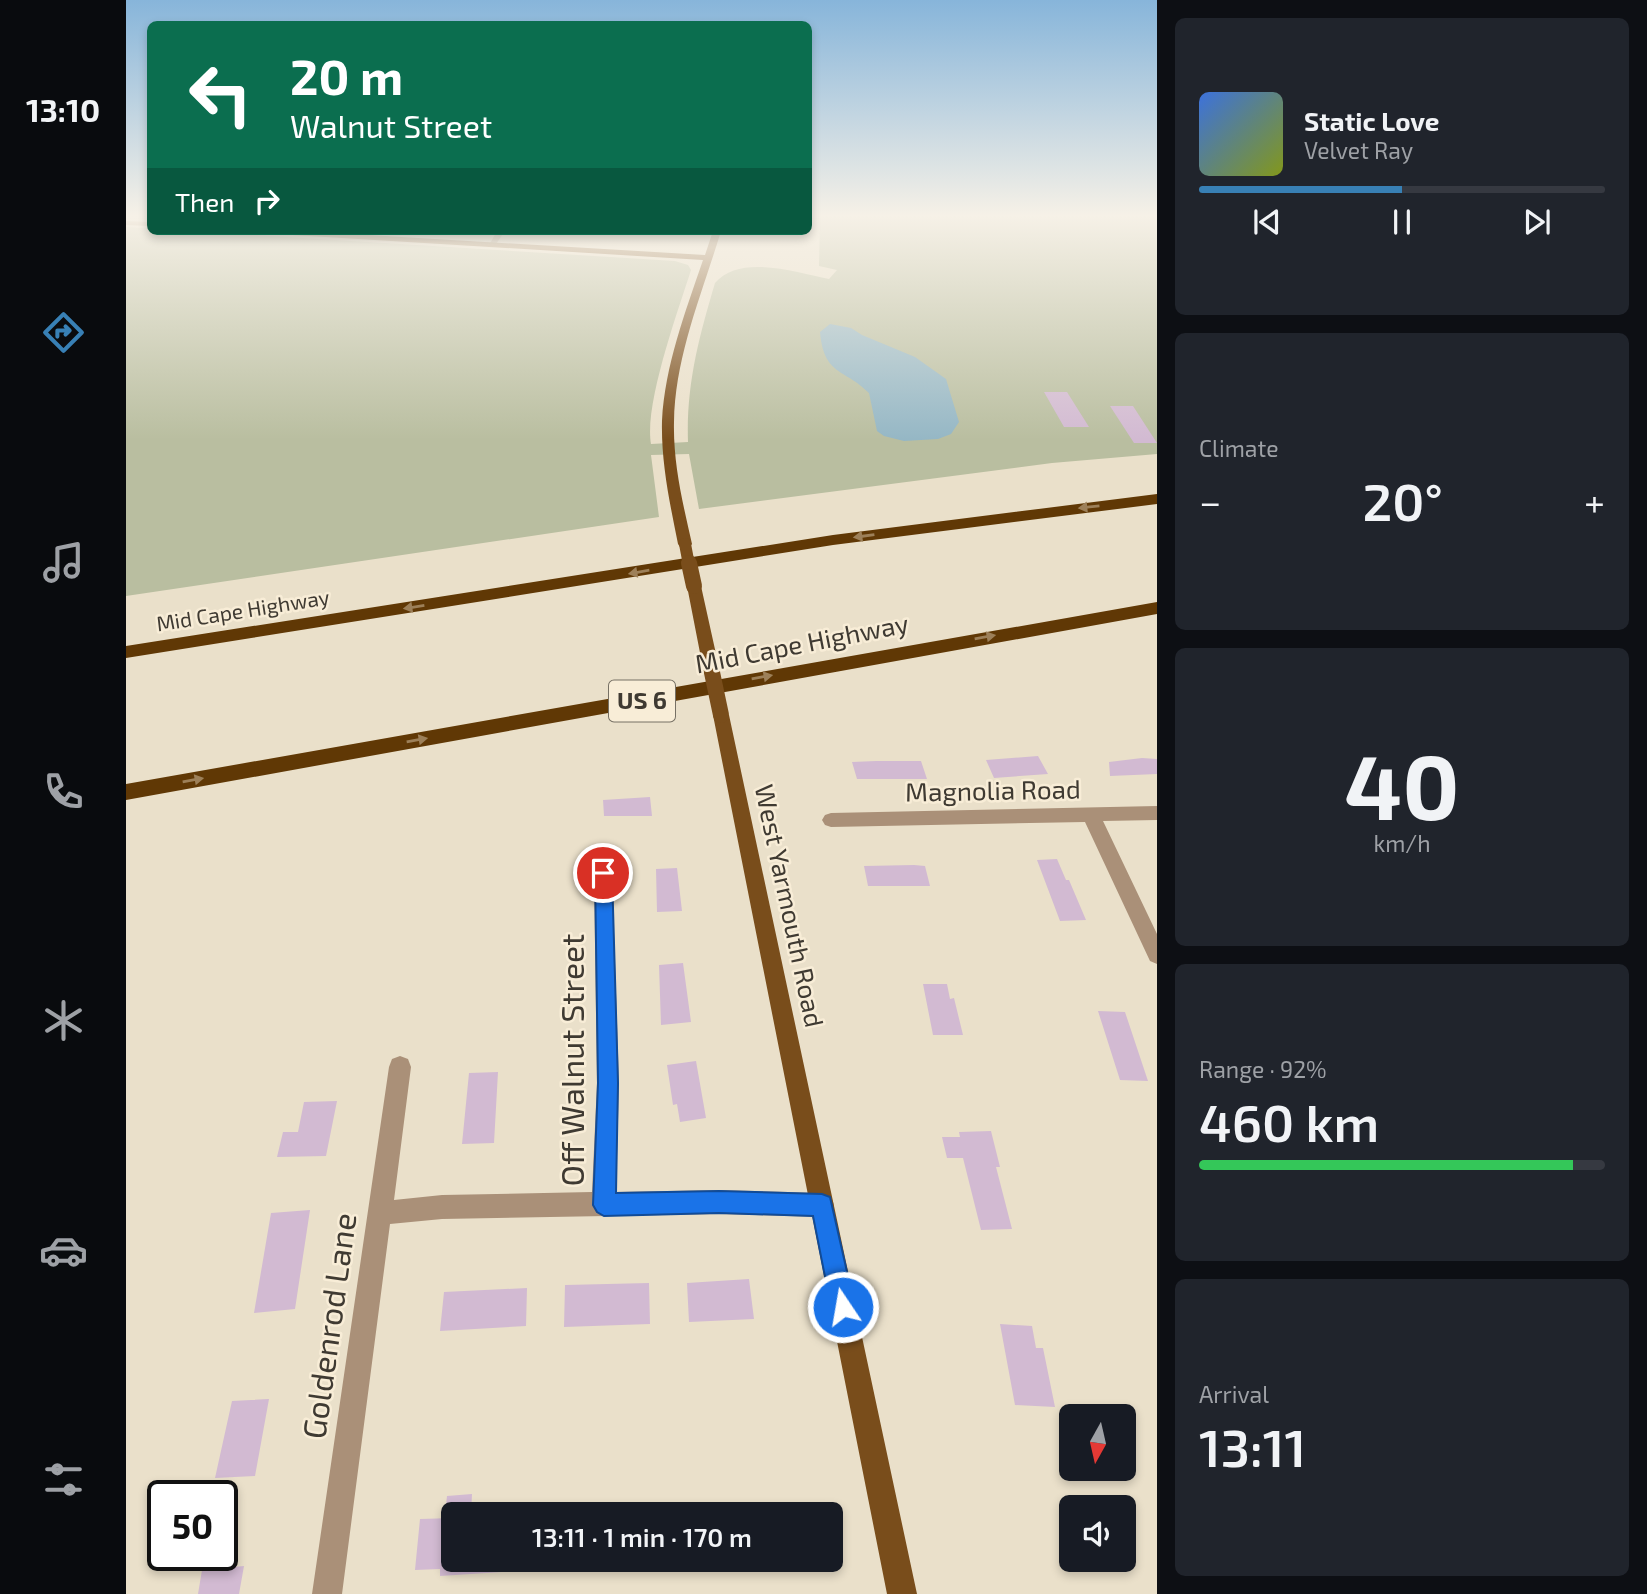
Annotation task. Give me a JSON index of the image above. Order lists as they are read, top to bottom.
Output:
{
  "streets": {
    "highway": ["Mid Cape Highway", "US 6"],
    "main road": ["West Yarmouth Road"],
    "street": ["Magnolia Road", "Off Walnut Street", "Goldenrod Lane"]
  },
  "north": "bottom",
  "page": {
    "tabs": "13:10",
    "turn": ["20 m", "Walnut Street"],
    "song": ["Static Love", "Velvet Ray"],
    "then": "Then",
    "tile": [
      "Climate",
      ["40", "km/h"],
      ["Range · 92%", "460 km"],
      ["Arrival", "13:11"]
    ],
    "heat": ["−", "20°", "+"],
    "limit": "50",
    "trip": "13:11 · 1 min · 170 m"
  }
}
